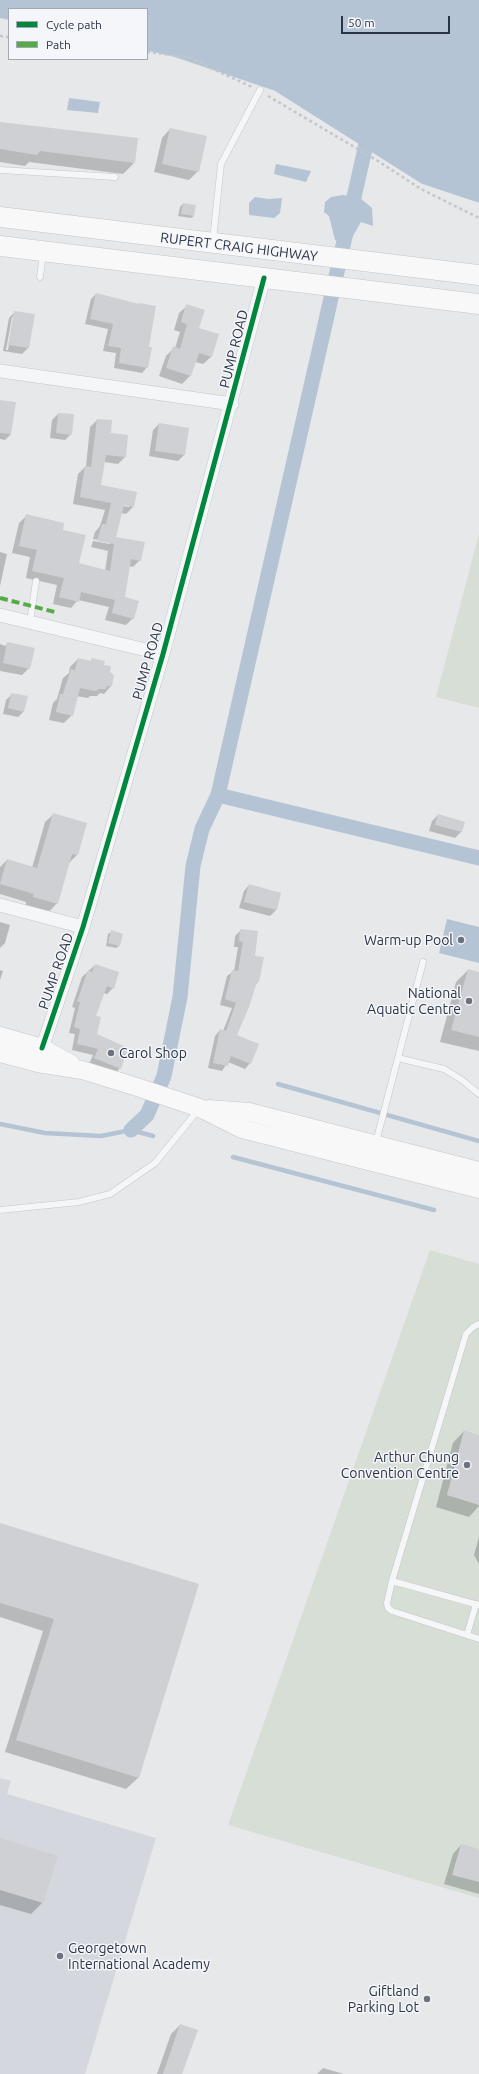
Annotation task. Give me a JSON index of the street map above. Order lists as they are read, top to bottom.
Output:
{
  "streets": {
    "main road": ["RUPERT CRAIG HIGHWAY"],
    "street": ["PUMP ROAD"]
  },
  "crossings": [
    ["RUPERT CRAIG HIGHWAY", "PUMP ROAD"]
  ],
  "places": [
    "Warm-up Pool",
    "National Aquatic Centre",
    "Carol Shop",
    "Arthur Chung Convention Centre",
    "Georgetown International Academy",
    "Giftland Parking Lot"
  ],
  "legend": ["Cycle path", "Path"],
  "scale_bar": "50 m"
}
